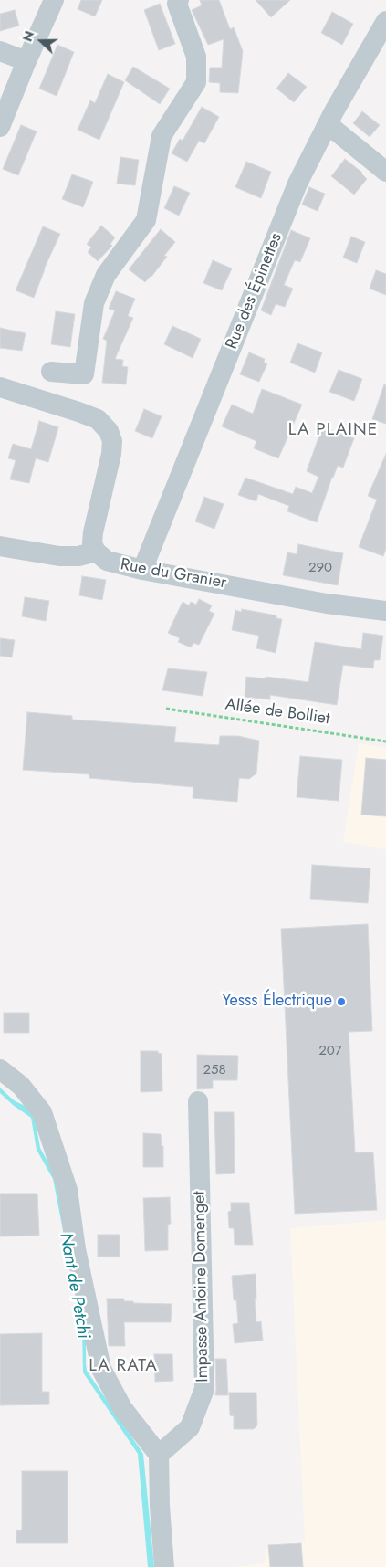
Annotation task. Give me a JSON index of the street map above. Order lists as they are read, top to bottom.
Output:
{
  "streets": {
    "street": ["Rue des Épinettes", "Rue du Granier", "Impasse Antoine Domenget"],
    "path": ["Allée de Bolliet"]
  },
  "crossings": [
    ["Rue des Épinettes", "Rue du Granier"]
  ],
  "districts": ["LA PLAINE", "LA RATA"],
  "water": ["Nant de Petchi"],
  "places": ["Yesss Électrique"],
  "house_numbers": ["290", "207", "258"],
  "north": "left"
}
